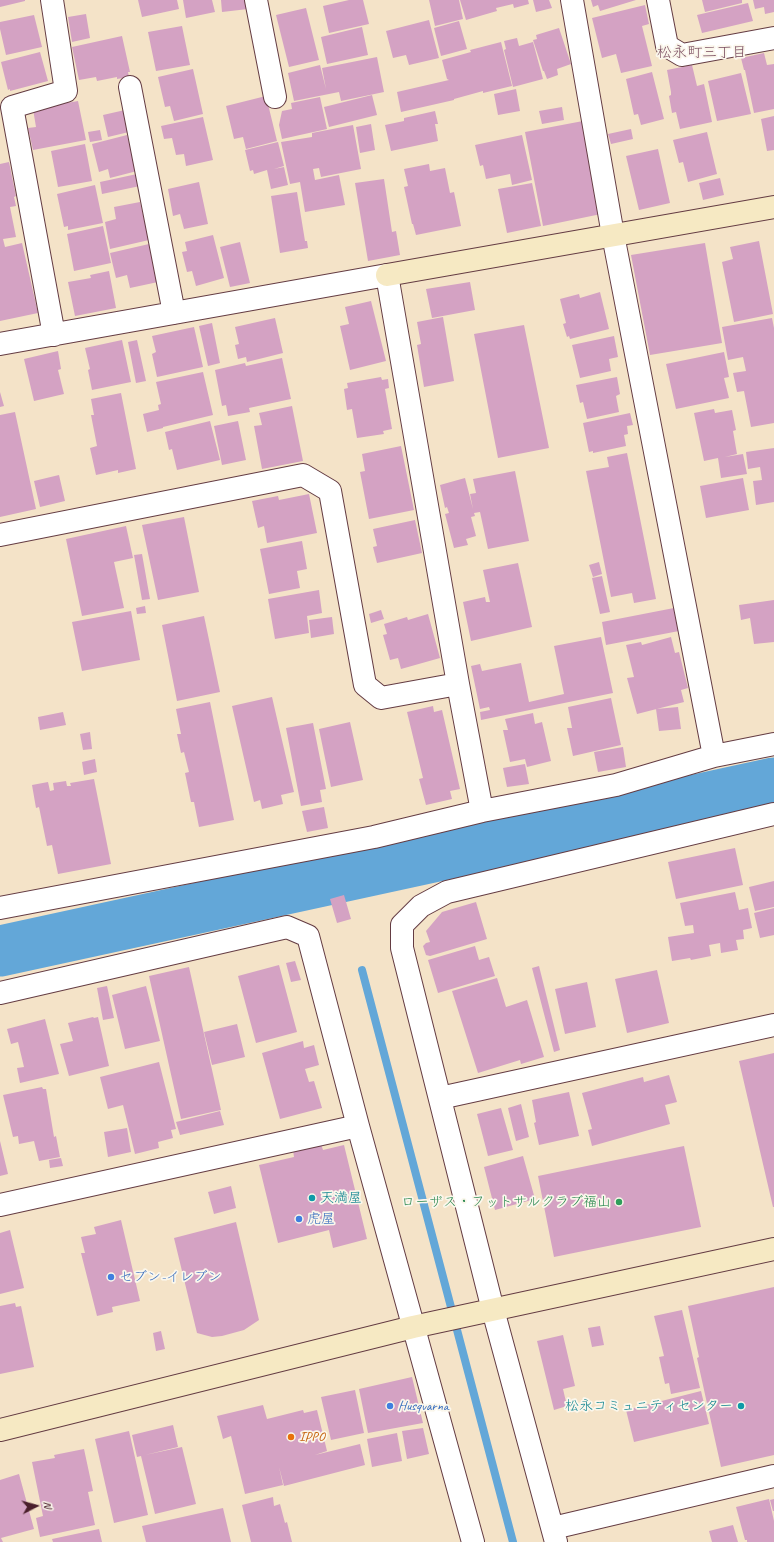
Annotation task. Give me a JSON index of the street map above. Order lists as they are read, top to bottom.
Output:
{
  "districts": ["松永町三丁目"],
  "places": [
    "天満屋",
    "ローザス・フットサルクラブ福山",
    "虎屋",
    "セブン-イレブン",
    "Husqvarna",
    "松永コミュニティセンター",
    "IPPO"
  ],
  "north": "right"
}
